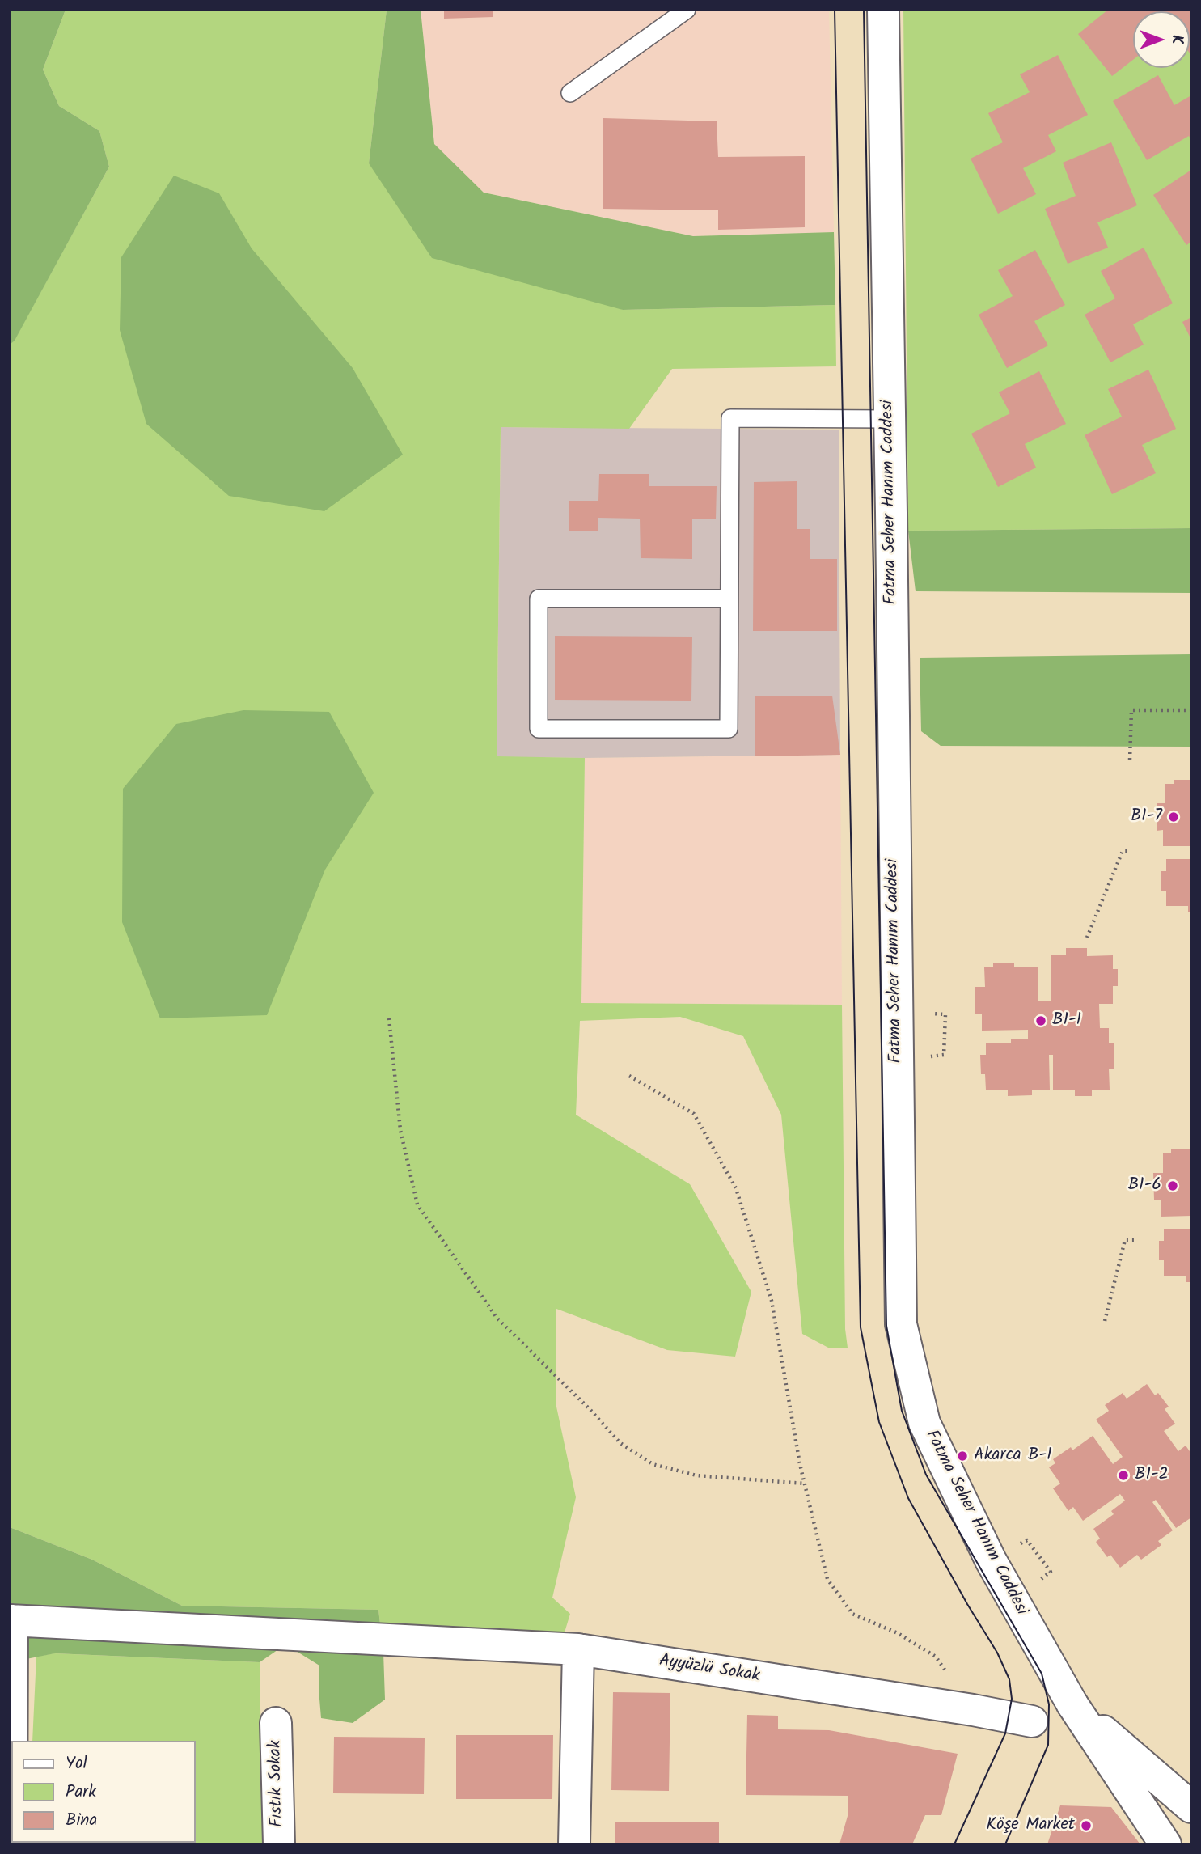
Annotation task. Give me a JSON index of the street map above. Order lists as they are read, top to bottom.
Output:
{
  "streets": {
    "street": ["Fatma Seher Hanım Caddesi", "Ayyüzlü Sokak", "Fıstık Sokak"]
  },
  "places": [
    "B1-7",
    "B1-1",
    "B1-6",
    "Akarca B-1",
    "B1-2",
    "Köşe Market"
  ],
  "legend": ["Yol", "Park", "Bina"],
  "north": "right"
}
